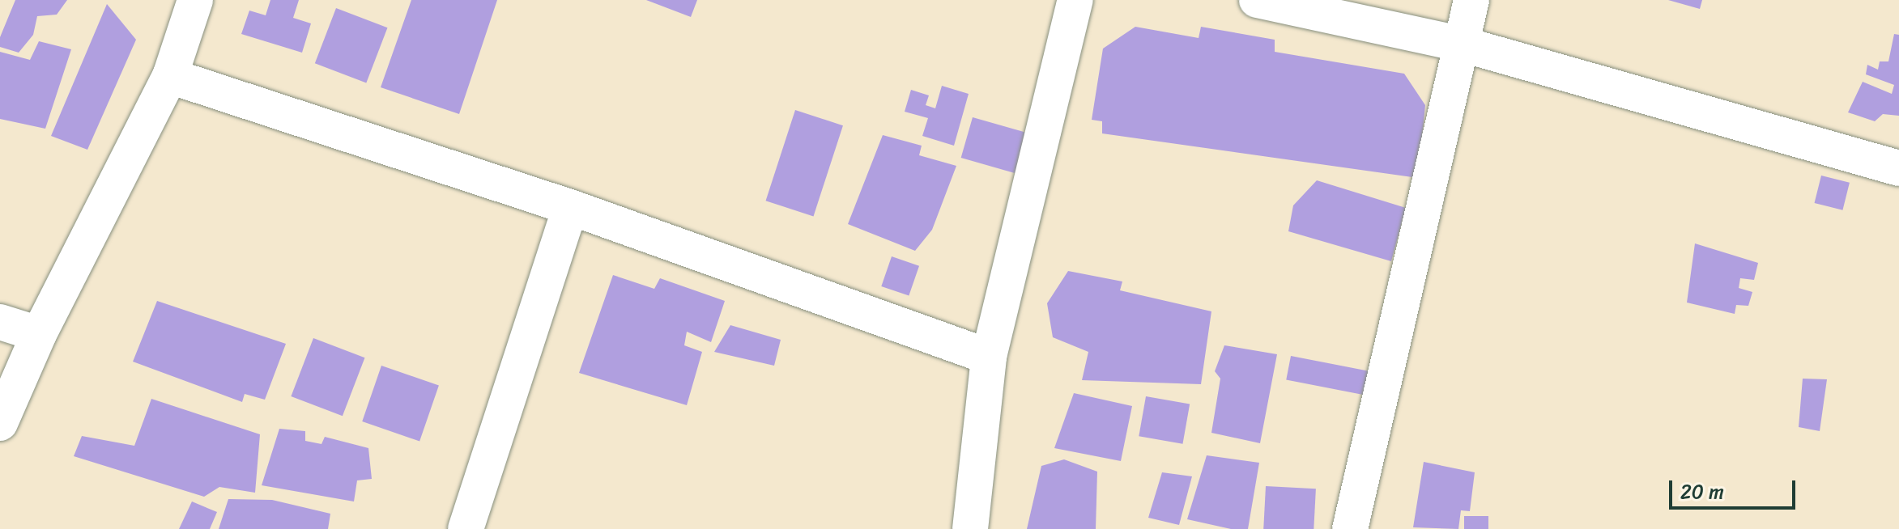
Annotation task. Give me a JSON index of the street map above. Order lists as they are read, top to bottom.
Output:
{
  "scale_bar": "20 m"
}
